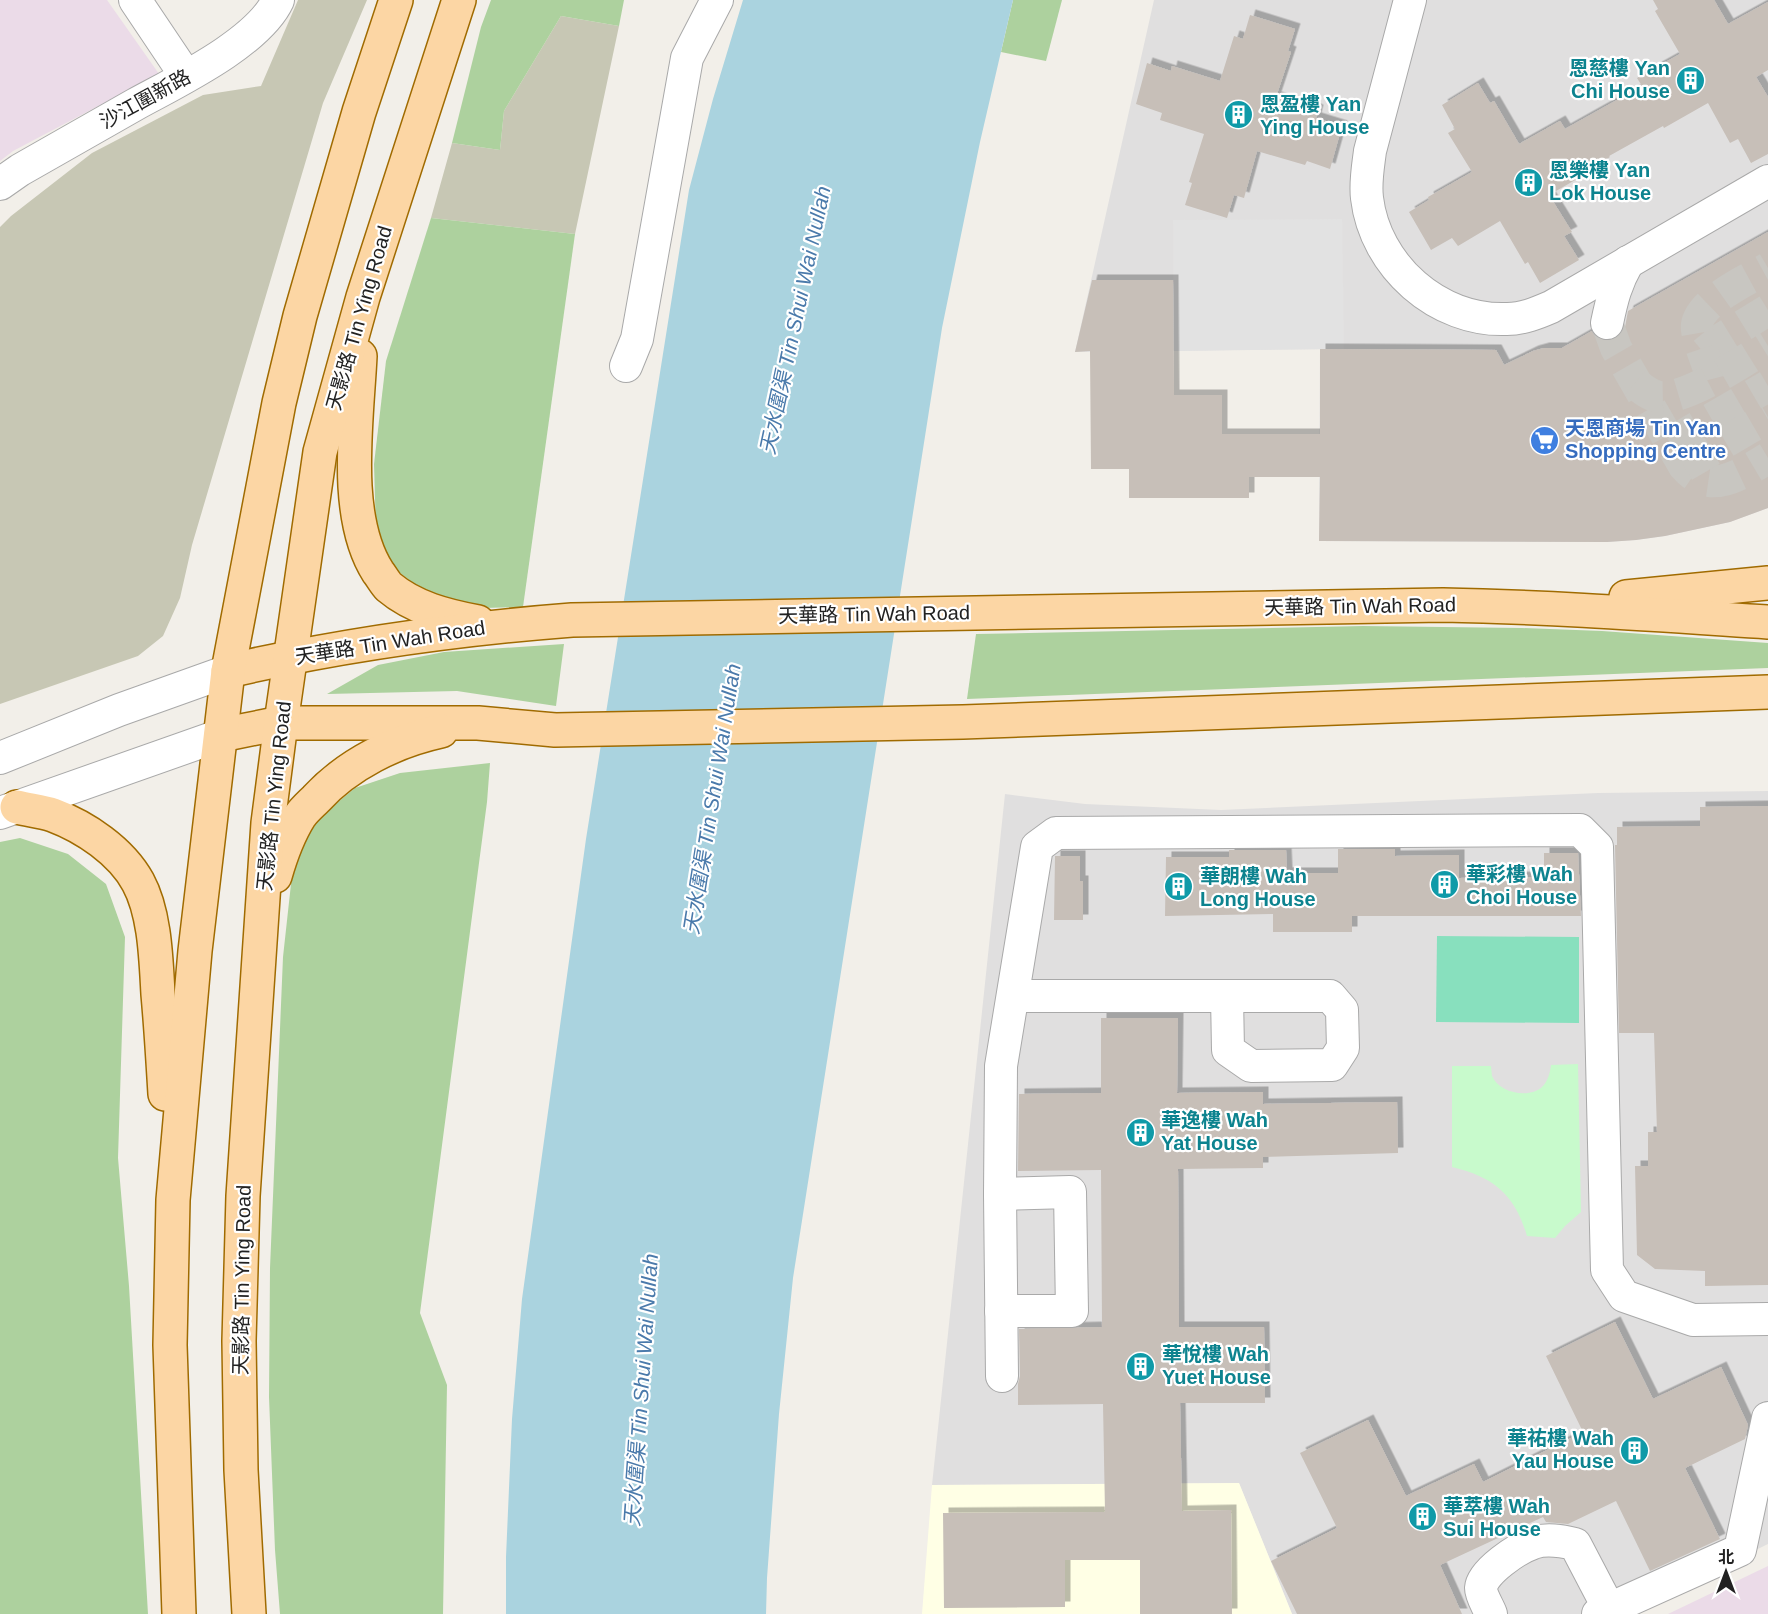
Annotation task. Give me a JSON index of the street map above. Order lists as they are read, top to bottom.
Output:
{
  "streets": {
    "main road": ["天影路 Tin Ying Road", "天華路 Tin Wah Road"],
    "street": ["沙江圍新路"]
  },
  "crossings": [
    ["天影路 Tin Ying Road", "天華路 Tin Wah Road"]
  ],
  "water": ["天水圍渠 Tin Shui Wai Nullah"],
  "places": {
    "building": [
      "恩慈樓 Yan Chi House",
      "恩盈樓 Yan Ying House",
      "恩樂樓 Yan Lok House",
      "華彩樓 Wah Choi House",
      "華朗樓 Wah Long House",
      "華逸樓 Wah Yat House",
      "華悅樓 Wah Yuet House",
      "華祐樓 Wah Yau House",
      "華萃樓 Wah Sui House"
    ],
    "supermarket": ["天恩商場 Tin Yan Shopping Centre"]
  },
  "north": "top"
}
